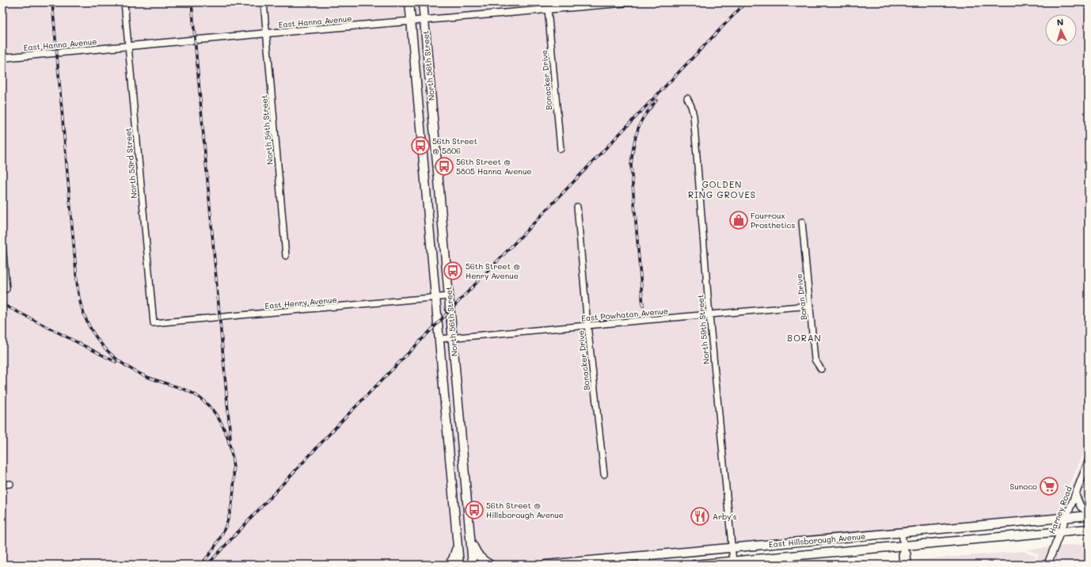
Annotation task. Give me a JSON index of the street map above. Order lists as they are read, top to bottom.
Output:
{
  "streets": {
    "main road": ["North 56th Street", "East Hillsborough Avenue"],
    "street": [
      "East Hanna Avenue",
      "Bonacker Drive",
      "North 54th Street",
      "North 53rd Street",
      "Boran Drive",
      "East Henry Avenue",
      "East Powhatan Avenue",
      "North 59th Street",
      "Harney Road"
    ]
  },
  "crossings": [
    ["East Hanna Avenue", "North 56th Street"],
    ["East Hanna Avenue", "Bonacker Drive"],
    ["East Hanna Avenue", "North 54th Street"],
    ["East Hanna Avenue", "North 53rd Street"],
    ["North 56th Street", "East Henry Avenue"],
    ["North 56th Street", "East Powhatan Avenue"],
    ["Bonacker Drive", "East Powhatan Avenue"],
    ["North 53rd Street", "East Henry Avenue"],
    ["Boran Drive", "East Powhatan Avenue"],
    ["East Powhatan Avenue", "North 59th Street"],
    ["North 59th Street", "East Hillsborough Avenue"],
    ["Harney Road", "East Hillsborough Avenue"]
  ],
  "districts": ["GOLDEN RING GROVES", "BORAN"],
  "places": {
    "bus stop": [
      "56th Street @ 5806",
      "56th Street @ 5805 Hanna Avenue",
      "56th Street @ Henry Avenue",
      "56th Street @ Hillsborough Avenue"
    ],
    "shop": ["Fourroux Prosthetics"],
    "supermarket": ["Sunoco"],
    "restaurant": ["Arby's"]
  },
  "north": "top"
}
